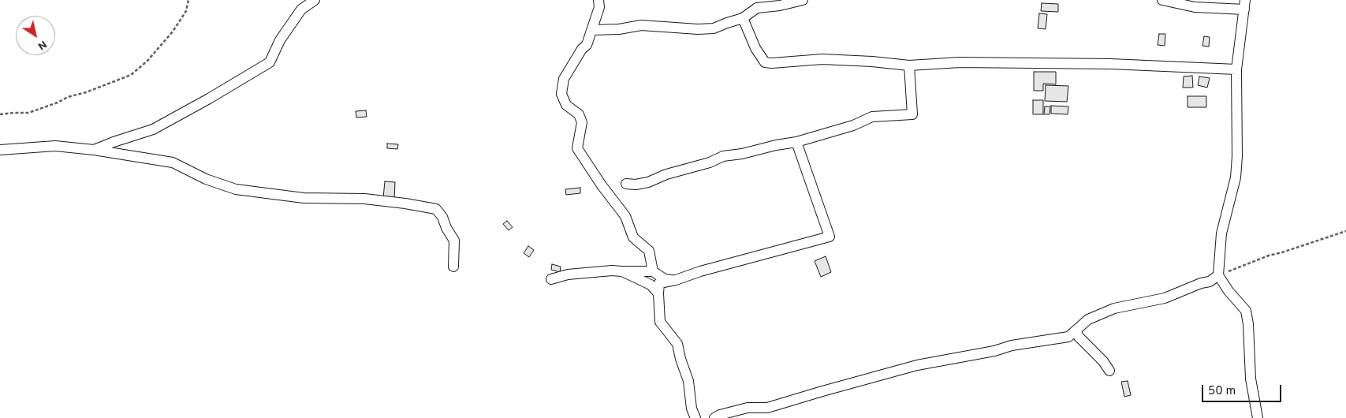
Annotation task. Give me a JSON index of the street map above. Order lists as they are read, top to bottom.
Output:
{
  "scale_bar": "50 m",
  "north": "bottom right"
}
